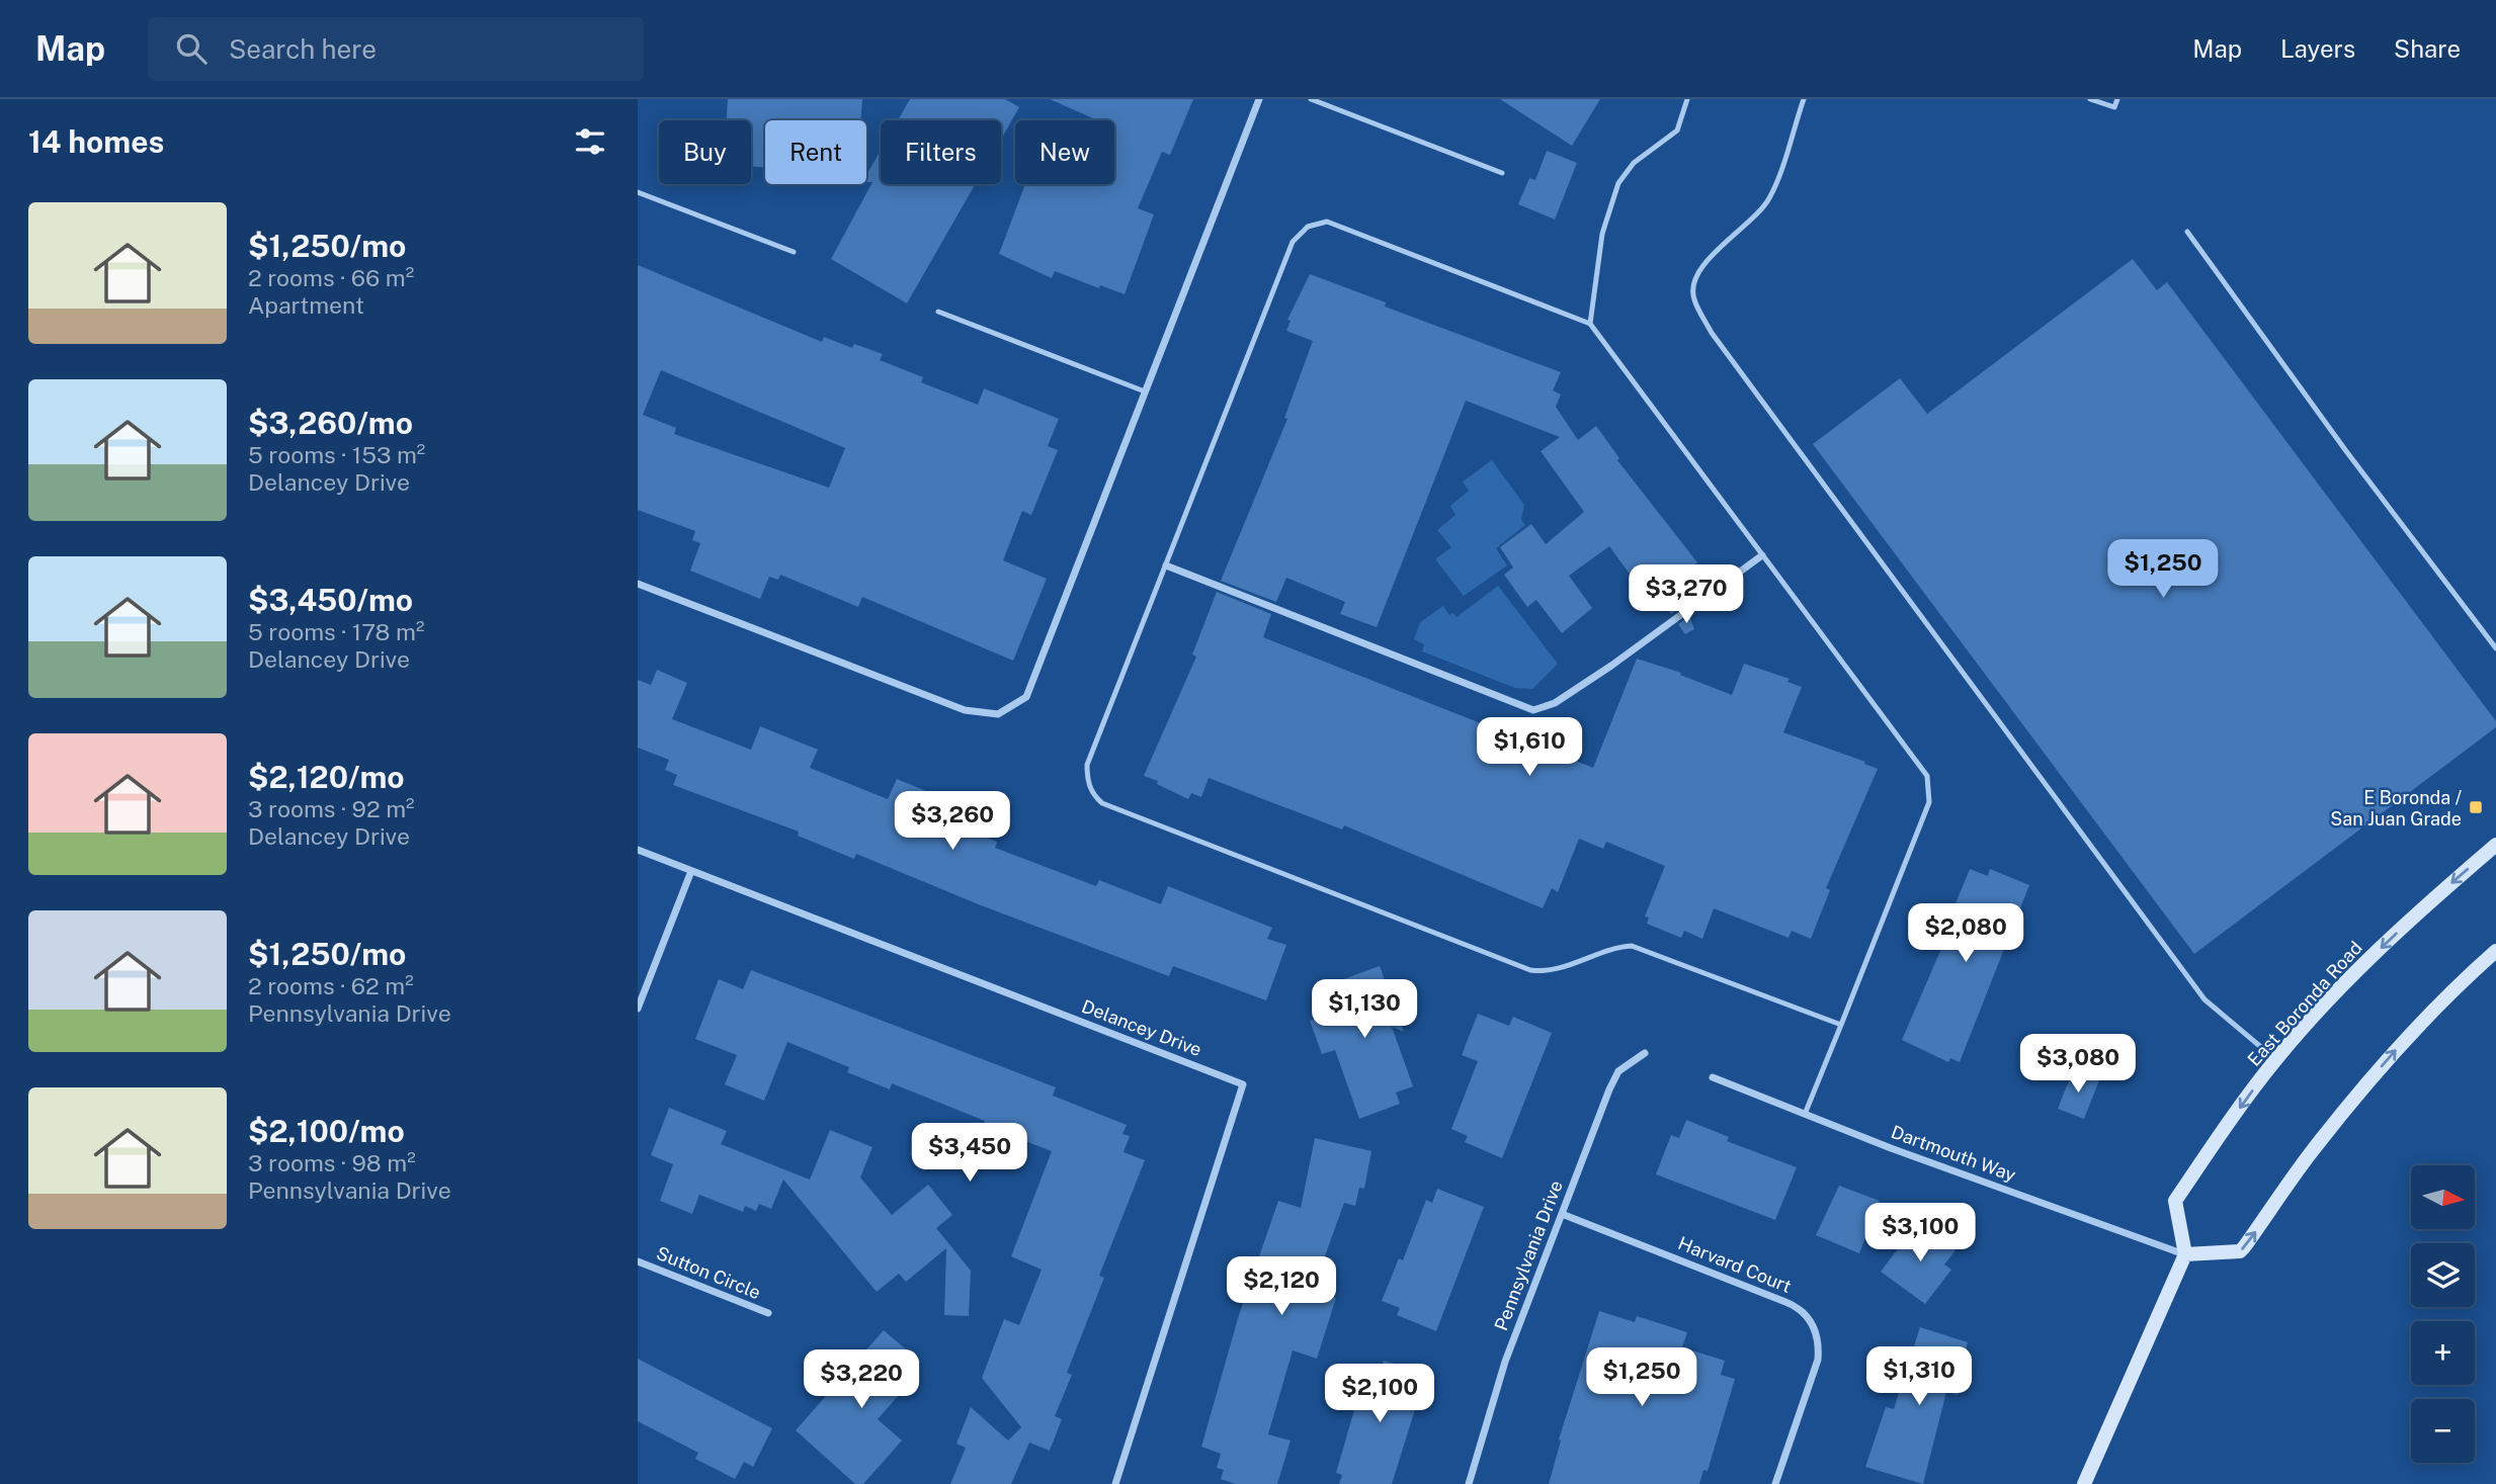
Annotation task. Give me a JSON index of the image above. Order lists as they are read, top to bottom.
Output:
{
  "streets": {
    "main road": ["East Boronda Road"],
    "street": [
      "Delancey Drive",
      "Dartmouth Way",
      "Pennsylvania Drive",
      "Harvard Court",
      "Sutton Circle"
    ]
  },
  "crossings": [
    ["East Boronda Road", "Dartmouth Way"],
    ["Pennsylvania Drive", "Harvard Court"]
  ],
  "places": {
    "transit": ["E Boronda / San Juan Grade"]
  },
  "north": "right",
  "page": {
    "header": "Map",
    "search": "Search here",
    "nav": ["Map", "Layers", "Share"],
    "heading": "14 homes",
    "chip": [
      "Buy",
      "Rent",
      "Filters",
      "New"
    ],
    "list": [
      {
        "name": "$1,250/mo",
        "note": "2 rooms · 66 m² · Apartment"
      },
      {
        "name": "$3,260/mo",
        "note": "5 rooms · 153 m² · Delancey Drive"
      },
      {
        "name": "$3,450/mo",
        "note": "5 rooms · 178 m² · Delancey Drive"
      },
      {
        "name": "$2,120/mo",
        "note": "3 rooms · 92 m² · Delancey Drive"
      },
      {
        "name": "$1,250/mo",
        "note": "2 rooms · 62 m² · Pennsylvania Drive"
      },
      {
        "name": "$2,100/mo",
        "note": "3 rooms · 98 m² · Pennsylvania Drive"
      }
    ],
    "price": [
      "$1,250",
      "$3,270",
      "$1,610",
      "$3,260",
      "$2,080",
      "$1,130",
      "$3,080",
      "$3,450",
      "$3,100",
      "$2,120",
      "$1,310",
      "$1,250",
      "$3,220",
      "$2,100"
    ],
    "map_buttons": ["+", "−"]
  }
}
